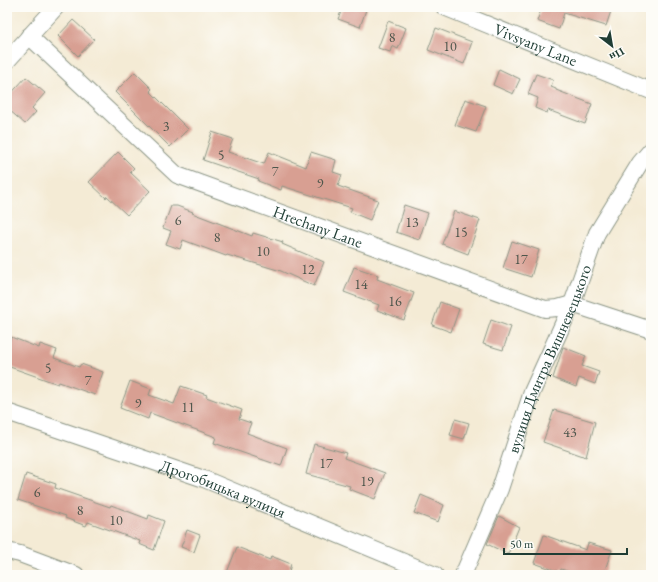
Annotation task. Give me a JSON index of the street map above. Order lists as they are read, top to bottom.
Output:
{
  "streets": {
    "street": [
      "Vivsyany Lane",
      "Hrechany Lane",
      "вулиця Дмитра Вишневецького",
      "Дрогобицька вулиця"
    ]
  },
  "crossings": [
    ["Hrechany Lane", "вулиця Дмитра Вишневецького"]
  ],
  "house_numbers": [
    "8",
    "10",
    "3",
    "5",
    "7",
    "9",
    "6",
    "13",
    "15",
    "8",
    "10",
    "17",
    "12",
    "14",
    "16",
    "5",
    "7",
    "9",
    "11",
    "43",
    "17",
    "19",
    "6",
    "8",
    "10"
  ],
  "scale_bar": "50 m",
  "north": "bottom right"
}
